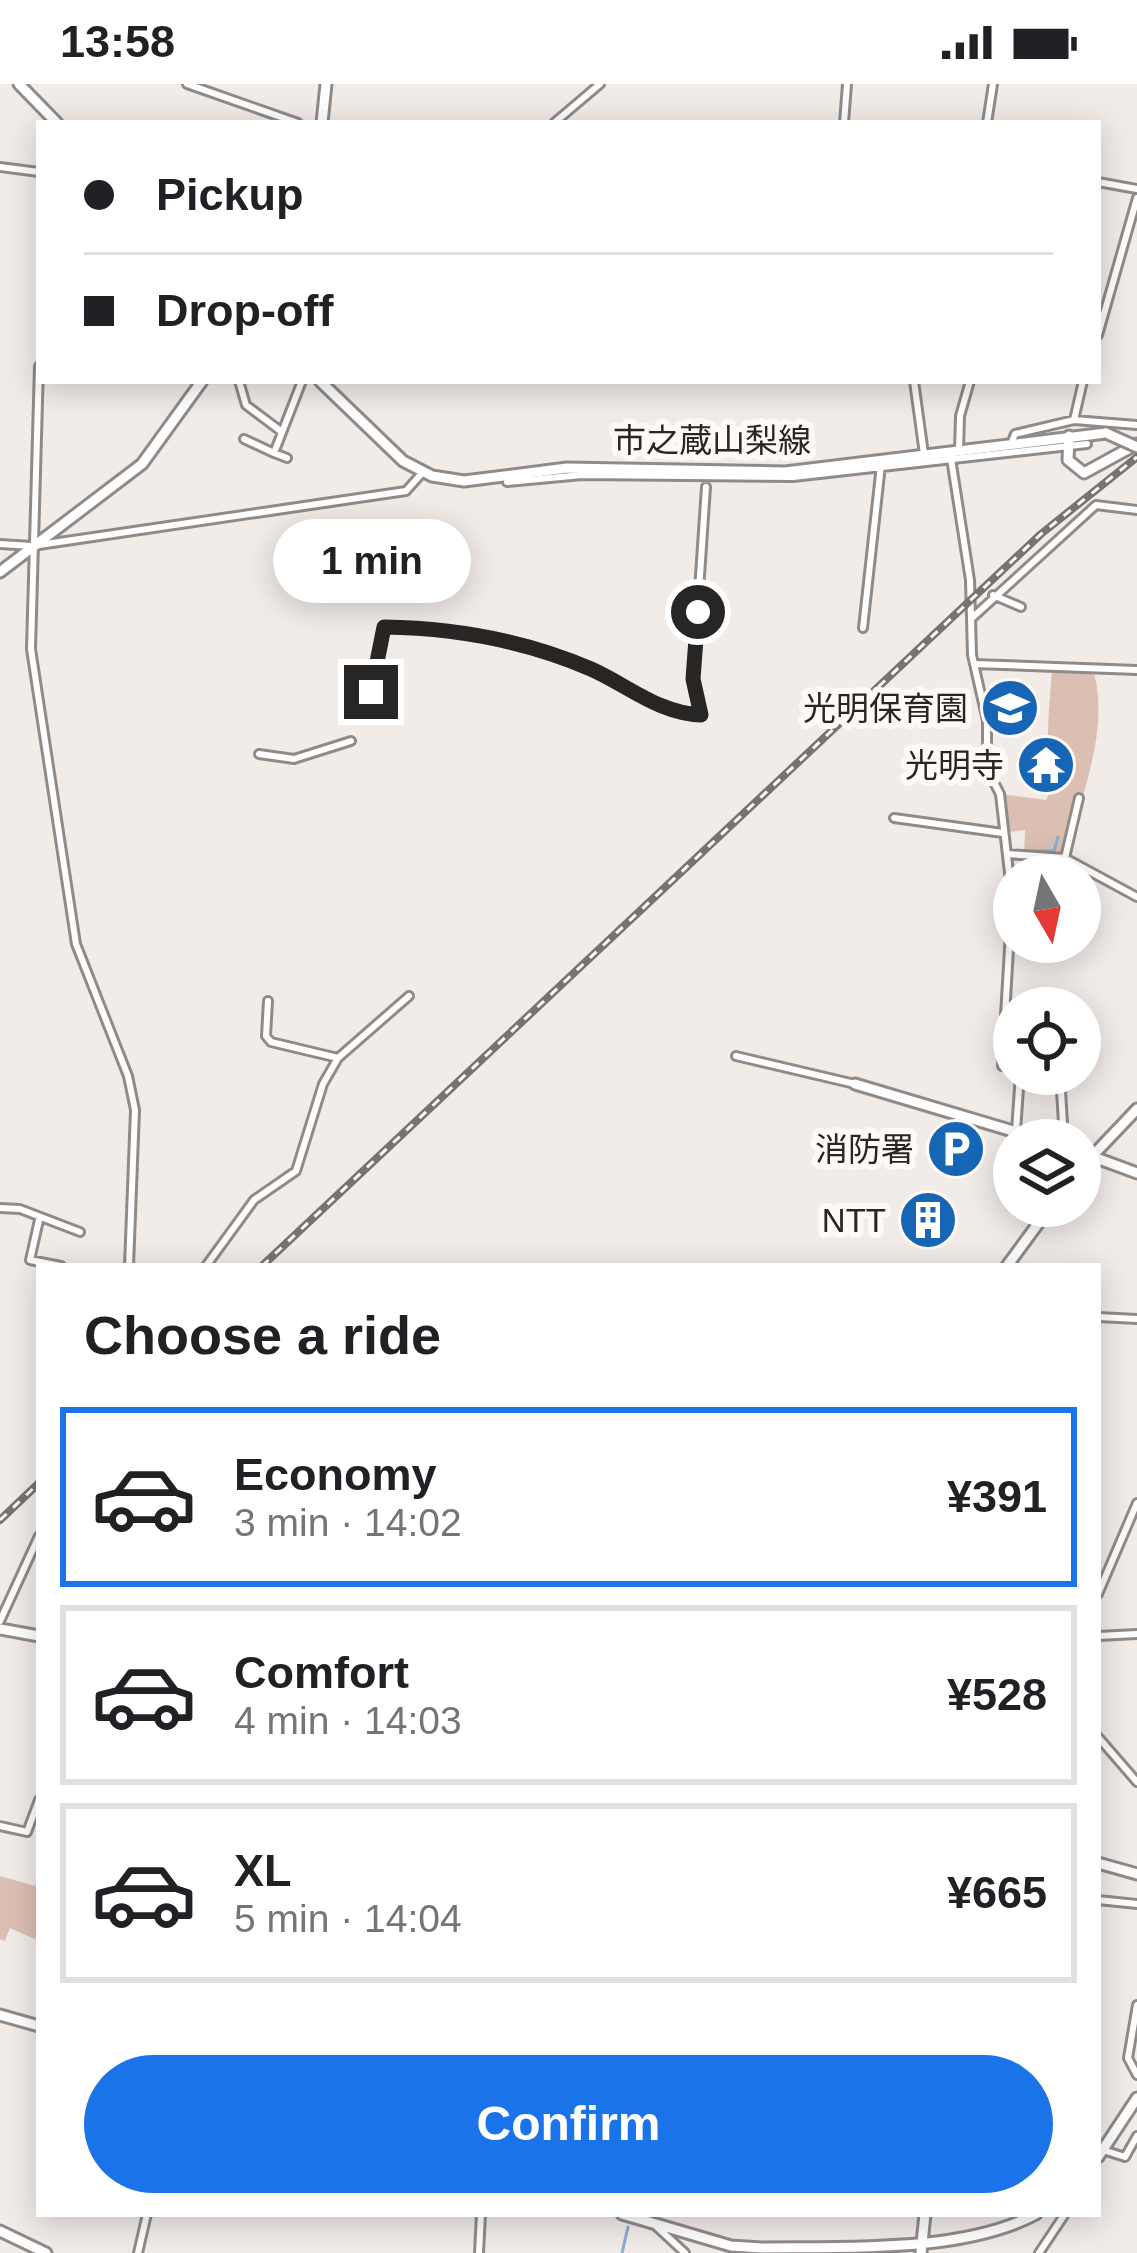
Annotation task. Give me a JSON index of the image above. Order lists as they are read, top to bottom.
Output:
{
  "streets": {
    "main road": ["市之蔵山梨線"]
  },
  "places": {
    "school or university": ["光明保育園"],
    "temple": ["光明寺"],
    "parking": ["消防署"],
    "building": ["NTT"]
  },
  "north": "bottom",
  "page": {
    "status": "13:58",
    "banner": ["Pickup", "Drop-off"],
    "bubble": "1 min",
    "heading": "Choose a ride",
    "list": [
      {
        "name": "Economy",
        "note": "3 min · 14:02",
        "value": "¥391"
      },
      {
        "name": "Comfort",
        "note": "4 min · 14:03",
        "value": "¥528"
      },
      {
        "name": "XL",
        "note": "5 min · 14:04",
        "value": "¥665"
      }
    ],
    "buttons": "Confirm"
  }
}
